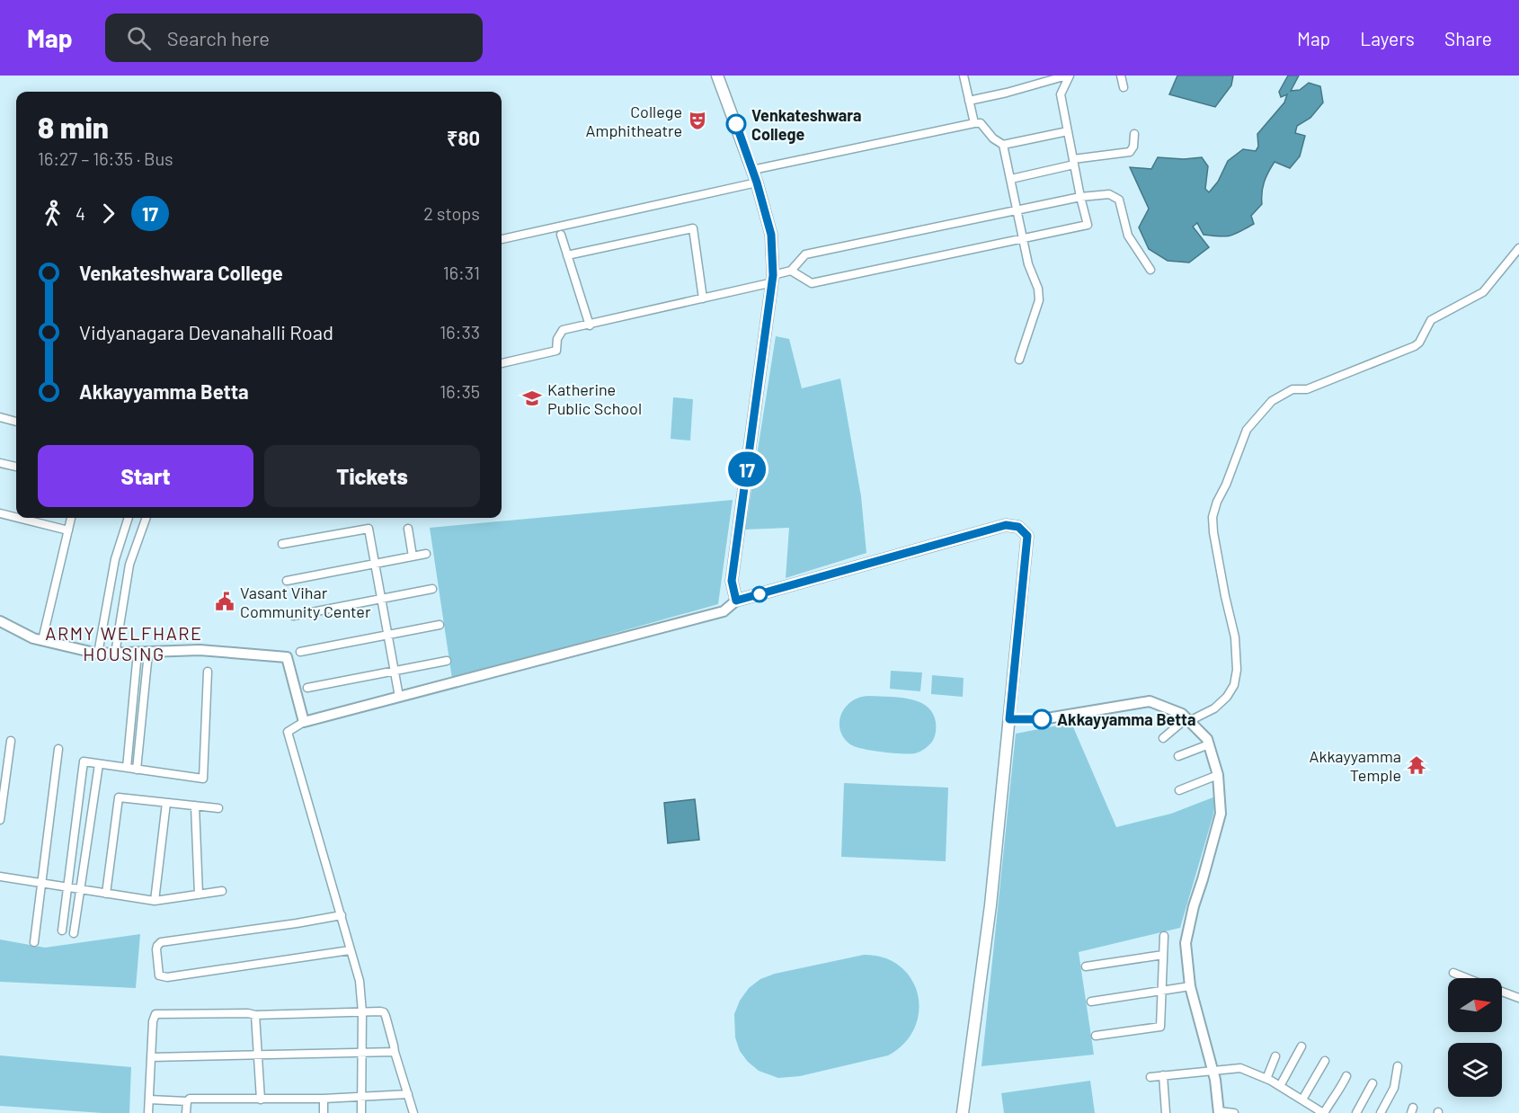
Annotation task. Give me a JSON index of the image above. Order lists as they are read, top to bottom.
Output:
{
  "districts": ["ARMY WELFHARE HOUSING"],
  "places": {
    "theatre": ["College Amphitheatre"],
    "other": ["Venkateshwara College", "Akkayyamma Betta"],
    "school or university": ["Katherine Public School"],
    "public building": ["Vasant Vihar Community Center"],
    "temple": ["Akkayyamma Temple"]
  },
  "lines": ["bus line 17"],
  "north": "right",
  "page": {
    "header": "Map",
    "search": "Search here",
    "nav": ["Map", "Layers", "Share"],
    "on_map": "17",
    "heading": ["8 min", "16:27 – 16:35 · Bus", "₹80"],
    "legs": ["4", "17", "2 stops"],
    "list": [
      {
        "name": "Venkateshwara College",
        "value": "16:31"
      },
      {
        "name": "Vidyanagara Devanahalli Road",
        "value": "16:33"
      },
      {
        "name": "Akkayyamma Betta",
        "value": "16:35"
      }
    ],
    "buttons": ["Start", "Tickets"]
  }
}
